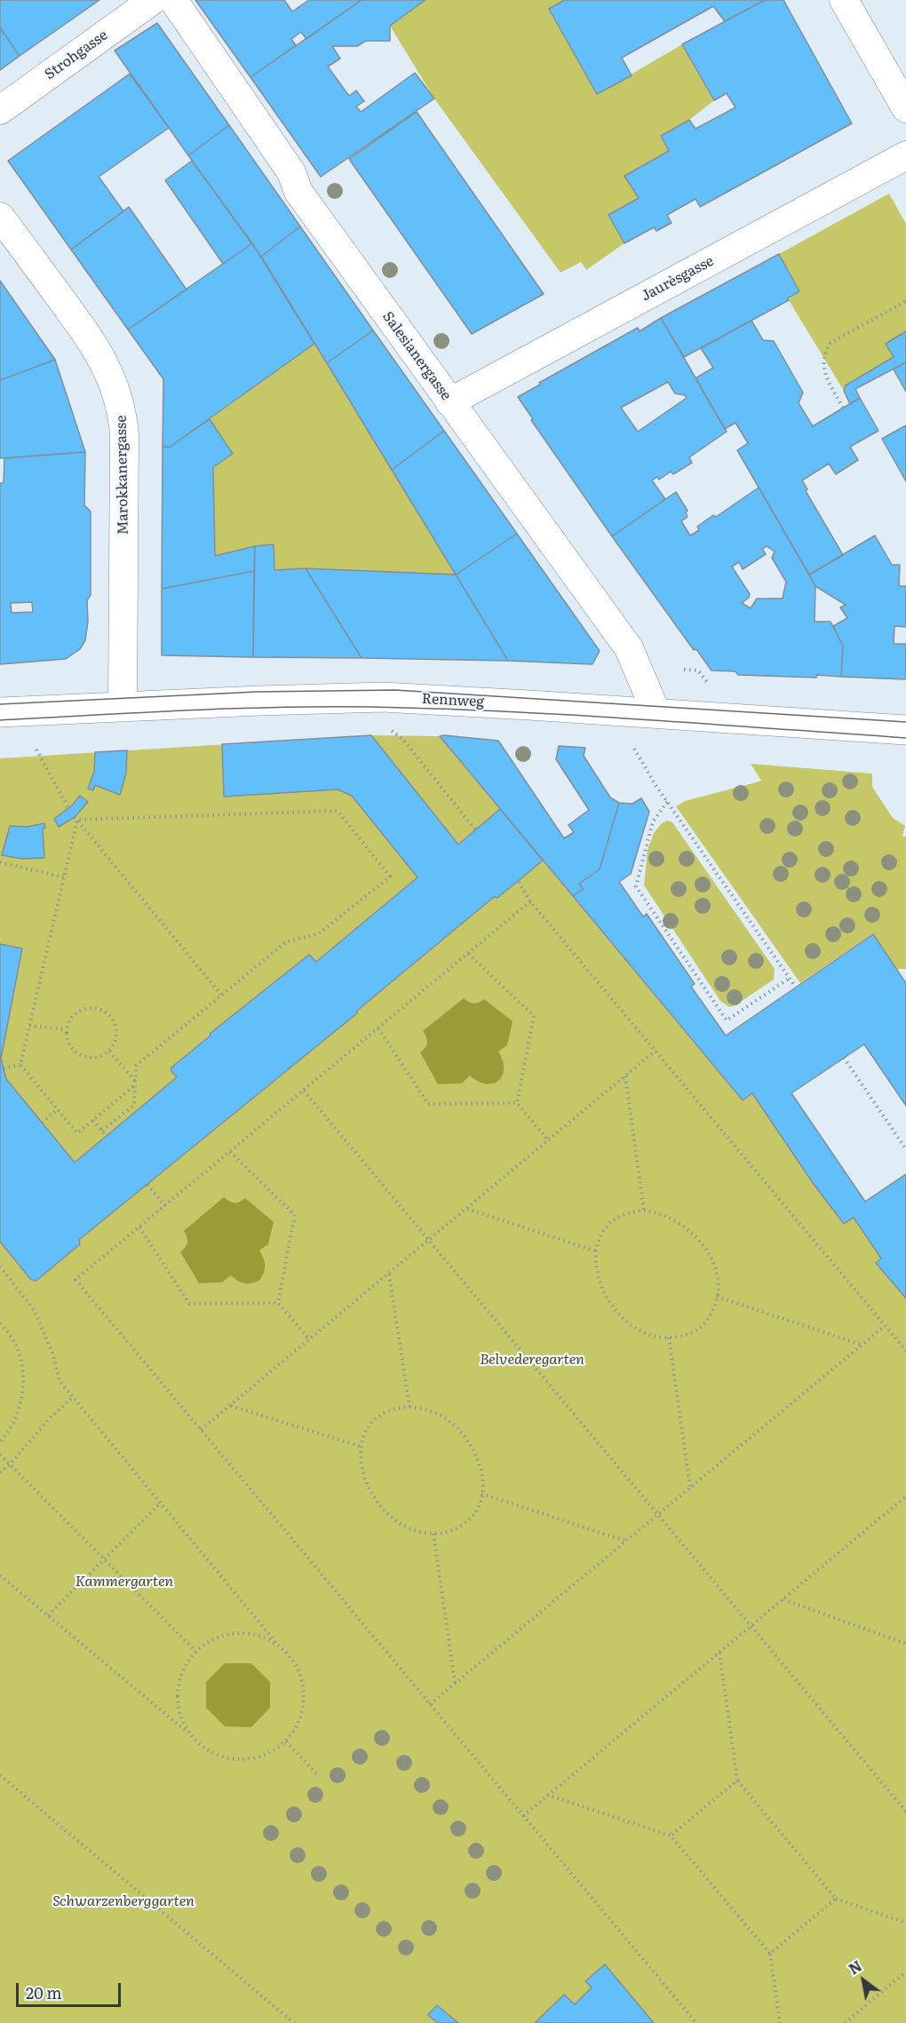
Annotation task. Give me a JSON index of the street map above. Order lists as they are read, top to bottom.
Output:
{
  "streets": {
    "main road": ["Rennweg"],
    "street": [
      "Strohgasse",
      "Jaurèsgasse",
      "Salesianergasse",
      "Marokkanergasse"
    ]
  },
  "crossings": [
    ["Jaurèsgasse", "Salesianergasse"],
    ["Salesianergasse", "Rennweg"],
    ["Marokkanergasse", "Rennweg"]
  ],
  "parks": ["Belvederegarten", "Kammergarten", "Schwarzenberggarten"],
  "scale_bar": "20 m",
  "north": "top left"
}
